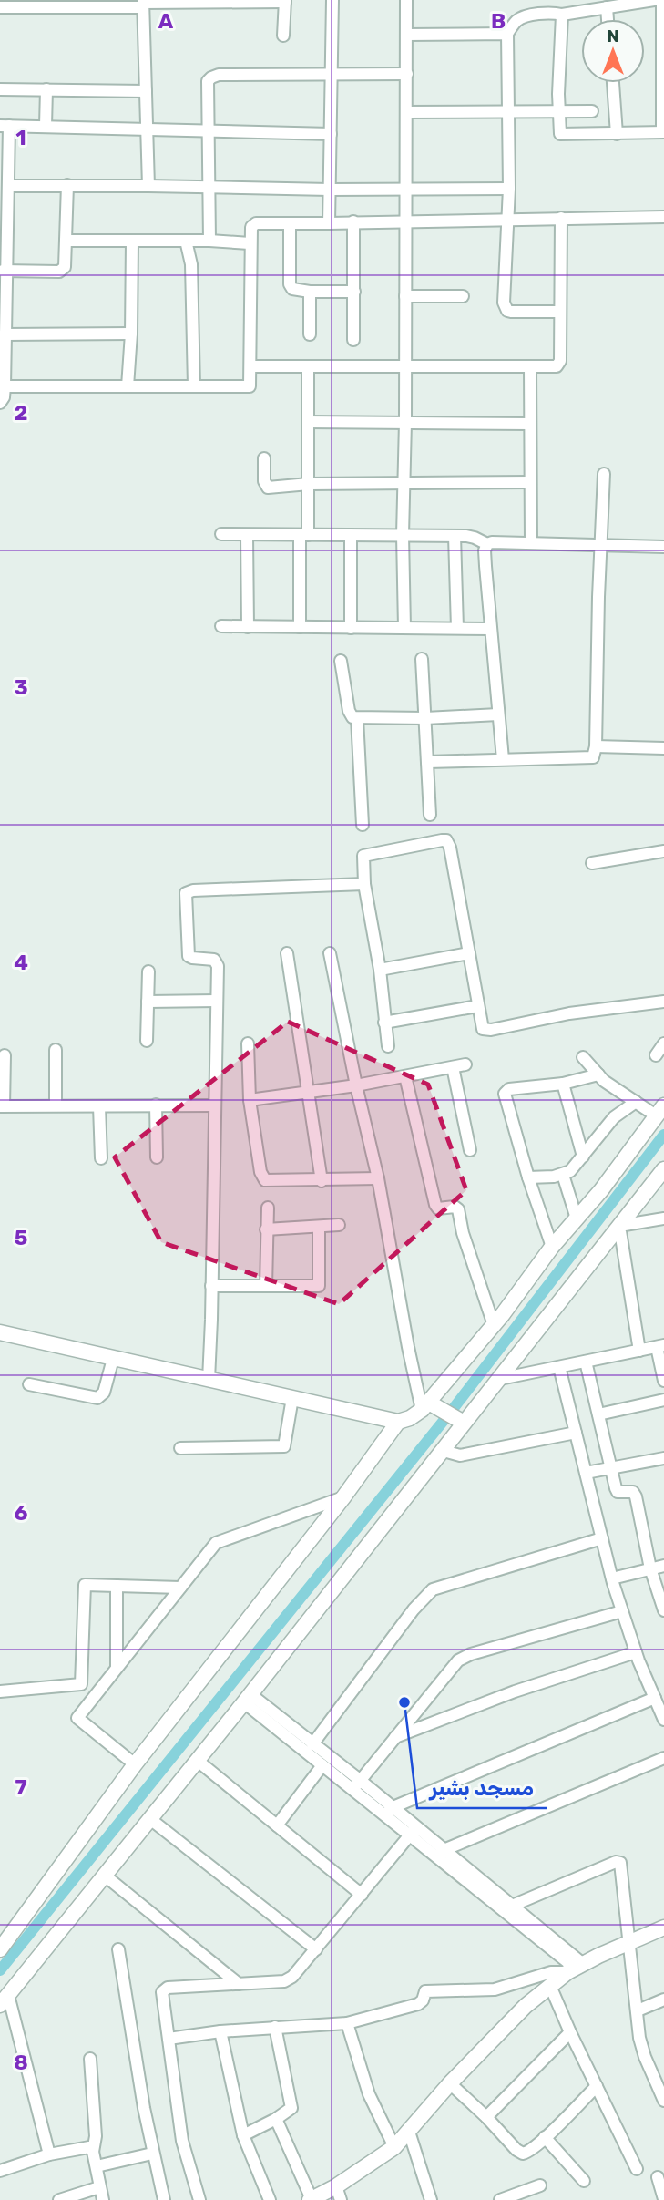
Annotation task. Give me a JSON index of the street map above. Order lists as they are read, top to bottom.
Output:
{
  "places": ["مسجد بشیر"],
  "north": "top",
  "grid": {
    "columns": ["A", "B"],
    "rows": [
      "1",
      "2",
      "3",
      "4",
      "5",
      "6",
      "7",
      "8"
    ]
  }
}
